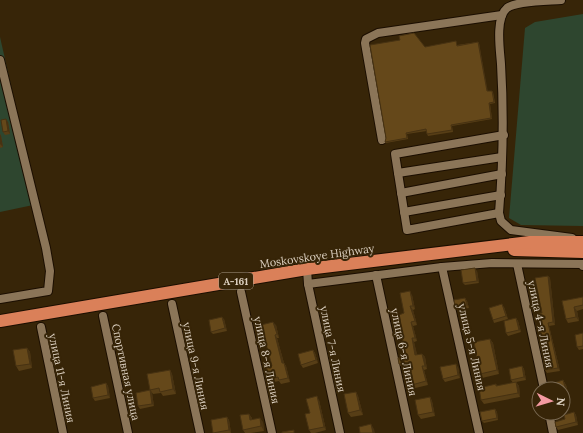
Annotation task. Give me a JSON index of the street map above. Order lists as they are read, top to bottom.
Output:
{
  "streets": {
    "highway": ["Moskovskoye Highway", "А-161"],
    "street": [
      "улица 4-я Линия",
      "улица 5-я Линия",
      "улица 7-я Линия",
      "улица 6-я Линия",
      "улица 8-я Линия",
      "улица 9-я Линия",
      "Спортивная улица",
      "улица 11-я Линия"
    ]
  },
  "crossings": [
    ["Moskovskoye Highway", "А-161"],
    ["Moskovskoye Highway", "улица 7-я Линия"]
  ],
  "north": "right"
}
